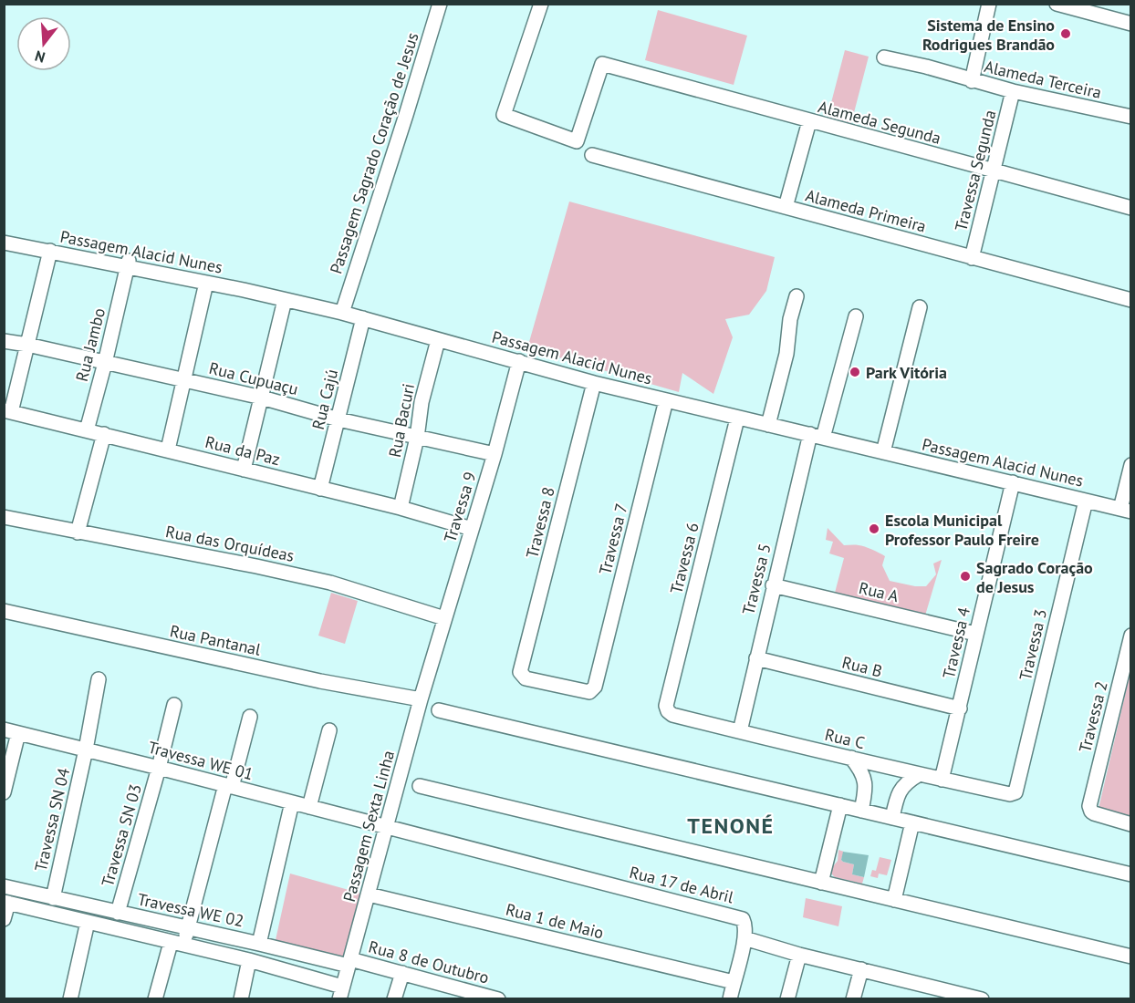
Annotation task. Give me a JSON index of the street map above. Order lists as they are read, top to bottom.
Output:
{
  "streets": {
    "street": [
      "Alameda Terceira",
      "Alameda Segunda",
      "Passagem Sagrado Coração de Jesus",
      "Travessa Segunda",
      "Alameda Primeira",
      "Passagem Alacid Nunes",
      "Rua Jambo",
      "Rua Cupuaçu",
      "Rua Cajú",
      "Rua Bacuri",
      "Rua da Paz",
      "Travessa 9",
      "Travessa 8",
      "Travessa 7",
      "Rua das Orquídeas",
      "Travessa 6",
      "Travessa 5",
      "Rua A",
      "Rua Pantanal",
      "Travessa 4",
      "Travessa 3",
      "Rua B",
      "Travessa 2",
      "Rua C",
      "Travessa WE 01",
      "Travessa SN 04",
      "Passagem Sexta Linha",
      "Travessa SN 03",
      "Rua 17 de Abril",
      "Travessa WE 02",
      "Rua 1 de Maio",
      "Rua 8 de Outubro"
    ]
  },
  "crossings": [
    ["Alameda Terceira", "Travessa Segunda"],
    ["Alameda Segunda", "Travessa Segunda"],
    ["Passagem Sagrado Coração de Jesus", "Passagem Alacid Nunes"],
    ["Travessa Segunda", "Alameda Primeira"],
    ["Passagem Alacid Nunes", "Rua Jambo"],
    ["Passagem Alacid Nunes", "Rua Cajú"],
    ["Passagem Alacid Nunes", "Rua Bacuri"],
    ["Passagem Alacid Nunes", "Travessa 9"],
    ["Passagem Alacid Nunes", "Travessa 8"],
    ["Passagem Alacid Nunes", "Travessa 7"],
    ["Passagem Alacid Nunes", "Travessa 6"],
    ["Passagem Alacid Nunes", "Travessa 5"],
    ["Passagem Alacid Nunes", "Travessa 4"],
    ["Passagem Alacid Nunes", "Travessa 3"],
    ["Rua Jambo", "Rua Cupuaçu"],
    ["Rua Jambo", "Rua da Paz"],
    ["Rua Cupuaçu", "Rua Cajú"],
    ["Rua Cupuaçu", "Rua Bacuri"],
    ["Rua Cupuaçu", "Travessa 9"],
    ["Rua Cajú", "Rua da Paz"],
    ["Rua Bacuri", "Rua da Paz"],
    ["Rua da Paz", "Travessa 9"],
    ["Travessa 9", "Rua das Orquídeas"],
    ["Travessa 9", "Passagem Sexta Linha"],
    ["Travessa 8", "Travessa 7"],
    ["Travessa 6", "Travessa 5"],
    ["Travessa 6", "Rua C"],
    ["Travessa 5", "Rua A"],
    ["Travessa 5", "Rua B"],
    ["Travessa 5", "Rua C"],
    ["Rua A", "Travessa 4"],
    ["Rua Pantanal", "Passagem Sexta Linha"],
    ["Travessa 4", "Rua B"],
    ["Travessa 4", "Rua C"],
    ["Travessa 3", "Rua C"],
    ["Travessa WE 01", "Travessa SN 04"],
    ["Travessa WE 01", "Passagem Sexta Linha"],
    ["Travessa WE 01", "Travessa SN 03"],
    ["Travessa WE 01", "Rua 17 de Abril"],
    ["Travessa SN 04", "Travessa WE 02"],
    ["Passagem Sexta Linha", "Rua 17 de Abril"],
    ["Passagem Sexta Linha", "Travessa WE 02"],
    ["Passagem Sexta Linha", "Rua 1 de Maio"],
    ["Passagem Sexta Linha", "Rua 8 de Outubro"],
    ["Travessa SN 03", "Travessa WE 02"],
    ["Travessa WE 02", "Rua 8 de Outubro"]
  ],
  "districts": ["TENONÉ"],
  "places": [
    "Sistema de Ensino Rodrigues Brandão",
    "Park Vitória",
    "Escola Municipal Professor Paulo Freire",
    "Sagrado Coração de Jesus"
  ],
  "north": "bottom"
}
